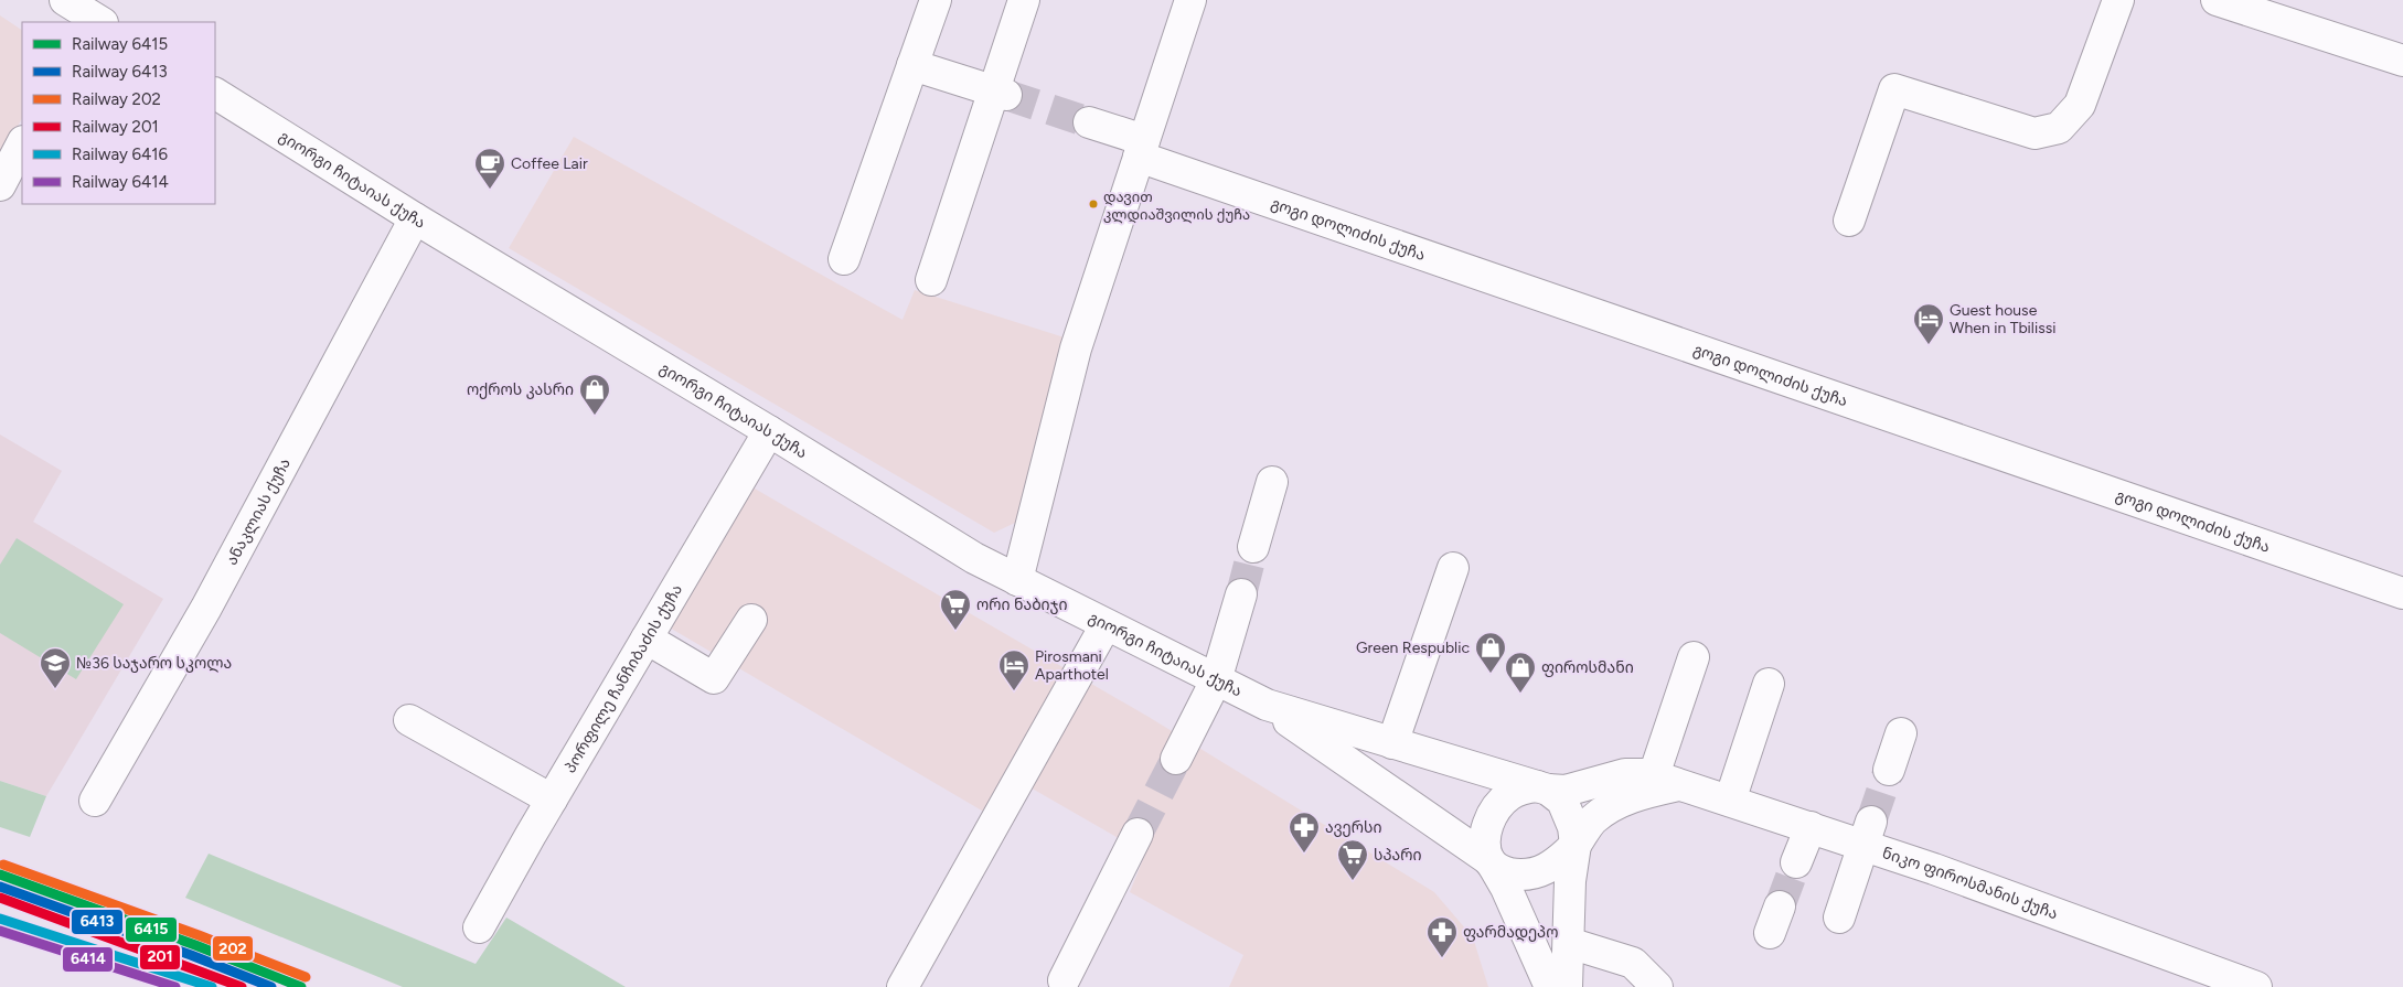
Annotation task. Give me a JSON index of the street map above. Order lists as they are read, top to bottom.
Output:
{
  "streets": {
    "street": [
      "გიორგი ჩიტაიას ქუჩა",
      "გოგი დოლიძის ქუჩა",
      "ანაკლიას ქუჩა",
      "პორფილე ჩანჩიბაძის ქუჩა",
      "ნიკო ფიროსმანის ქუჩა"
    ]
  },
  "crossings": [
    ["გიორგი ჩიტაიას ქუჩა", "ანაკლიას ქუჩა"],
    ["გიორგი ჩიტაიას ქუჩა", "პორფილე ჩანჩიბაძის ქუჩა"],
    ["გიორგი ჩიტაიას ქუჩა", "ნიკო ფიროსმანის ქუჩა"]
  ],
  "places": {
    "cafe": ["Coffee Lair"],
    "other": ["დავით კლდიაშვილის ქუჩა"],
    "hotel": ["Guest house When in Tbilissi", "Pirosmani Aparthotel"],
    "shop": ["ოქროს კასრი", "Green Respublic", "ფიროსმანი"],
    "supermarket": ["ორი ნაბიჯი", "სპარი"],
    "school or university": ["№36 საჯარო სკოლა"],
    "pharmacy": ["ავერსი", "ფარმადეპო"]
  },
  "lines": [
    "rail line 202",
    "rail line 6415",
    "rail line 6413",
    "rail line 201",
    "rail line 6416",
    "rail line 6414"
  ],
  "legend": [
    "Railway 6415",
    "Railway 6413",
    "Railway 202",
    "Railway 201",
    "Railway 6416",
    "Railway 6414"
  ]
}
